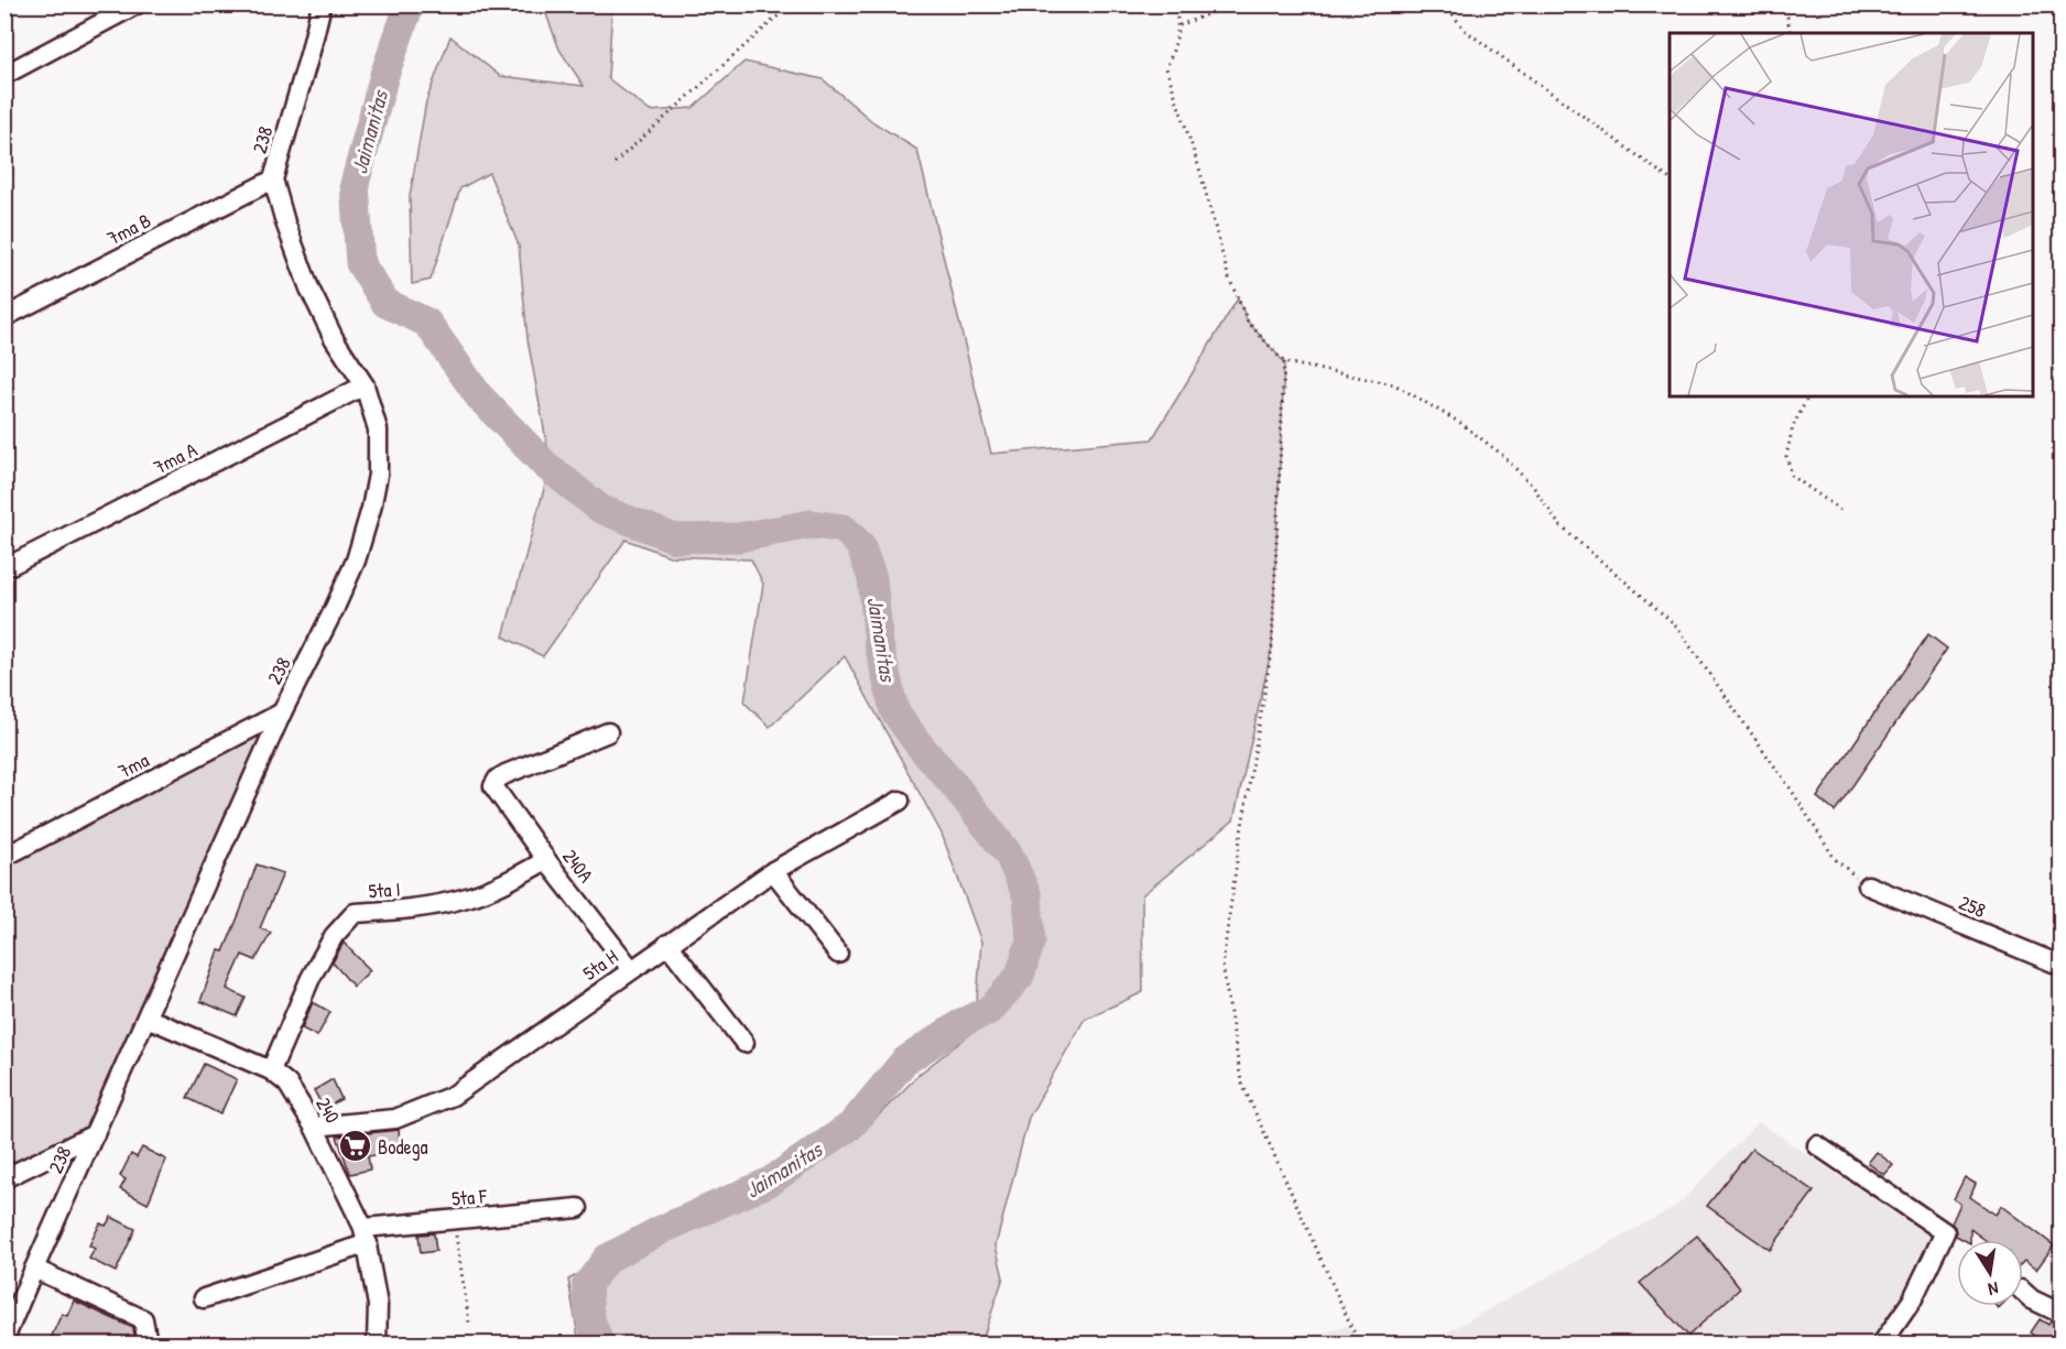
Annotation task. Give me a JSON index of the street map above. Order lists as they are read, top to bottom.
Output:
{
  "streets": {
    "street": [
      "238",
      "7ma B",
      "7ma A",
      "7ma",
      "240A",
      "5ta I",
      "258",
      "5ta H",
      "240",
      "5ta F"
    ]
  },
  "crossings": [
    ["238", "7ma B"],
    ["238", "7ma A"],
    ["238", "7ma"],
    ["238", "240"],
    ["240A", "5ta I"],
    ["240A", "5ta H"],
    ["5ta I", "240"],
    ["5ta H", "240"],
    ["240", "5ta F"]
  ],
  "water": ["Jaimanitas"],
  "places": {
    "supermarket": ["Bodega"]
  },
  "north": "bottom"
}
